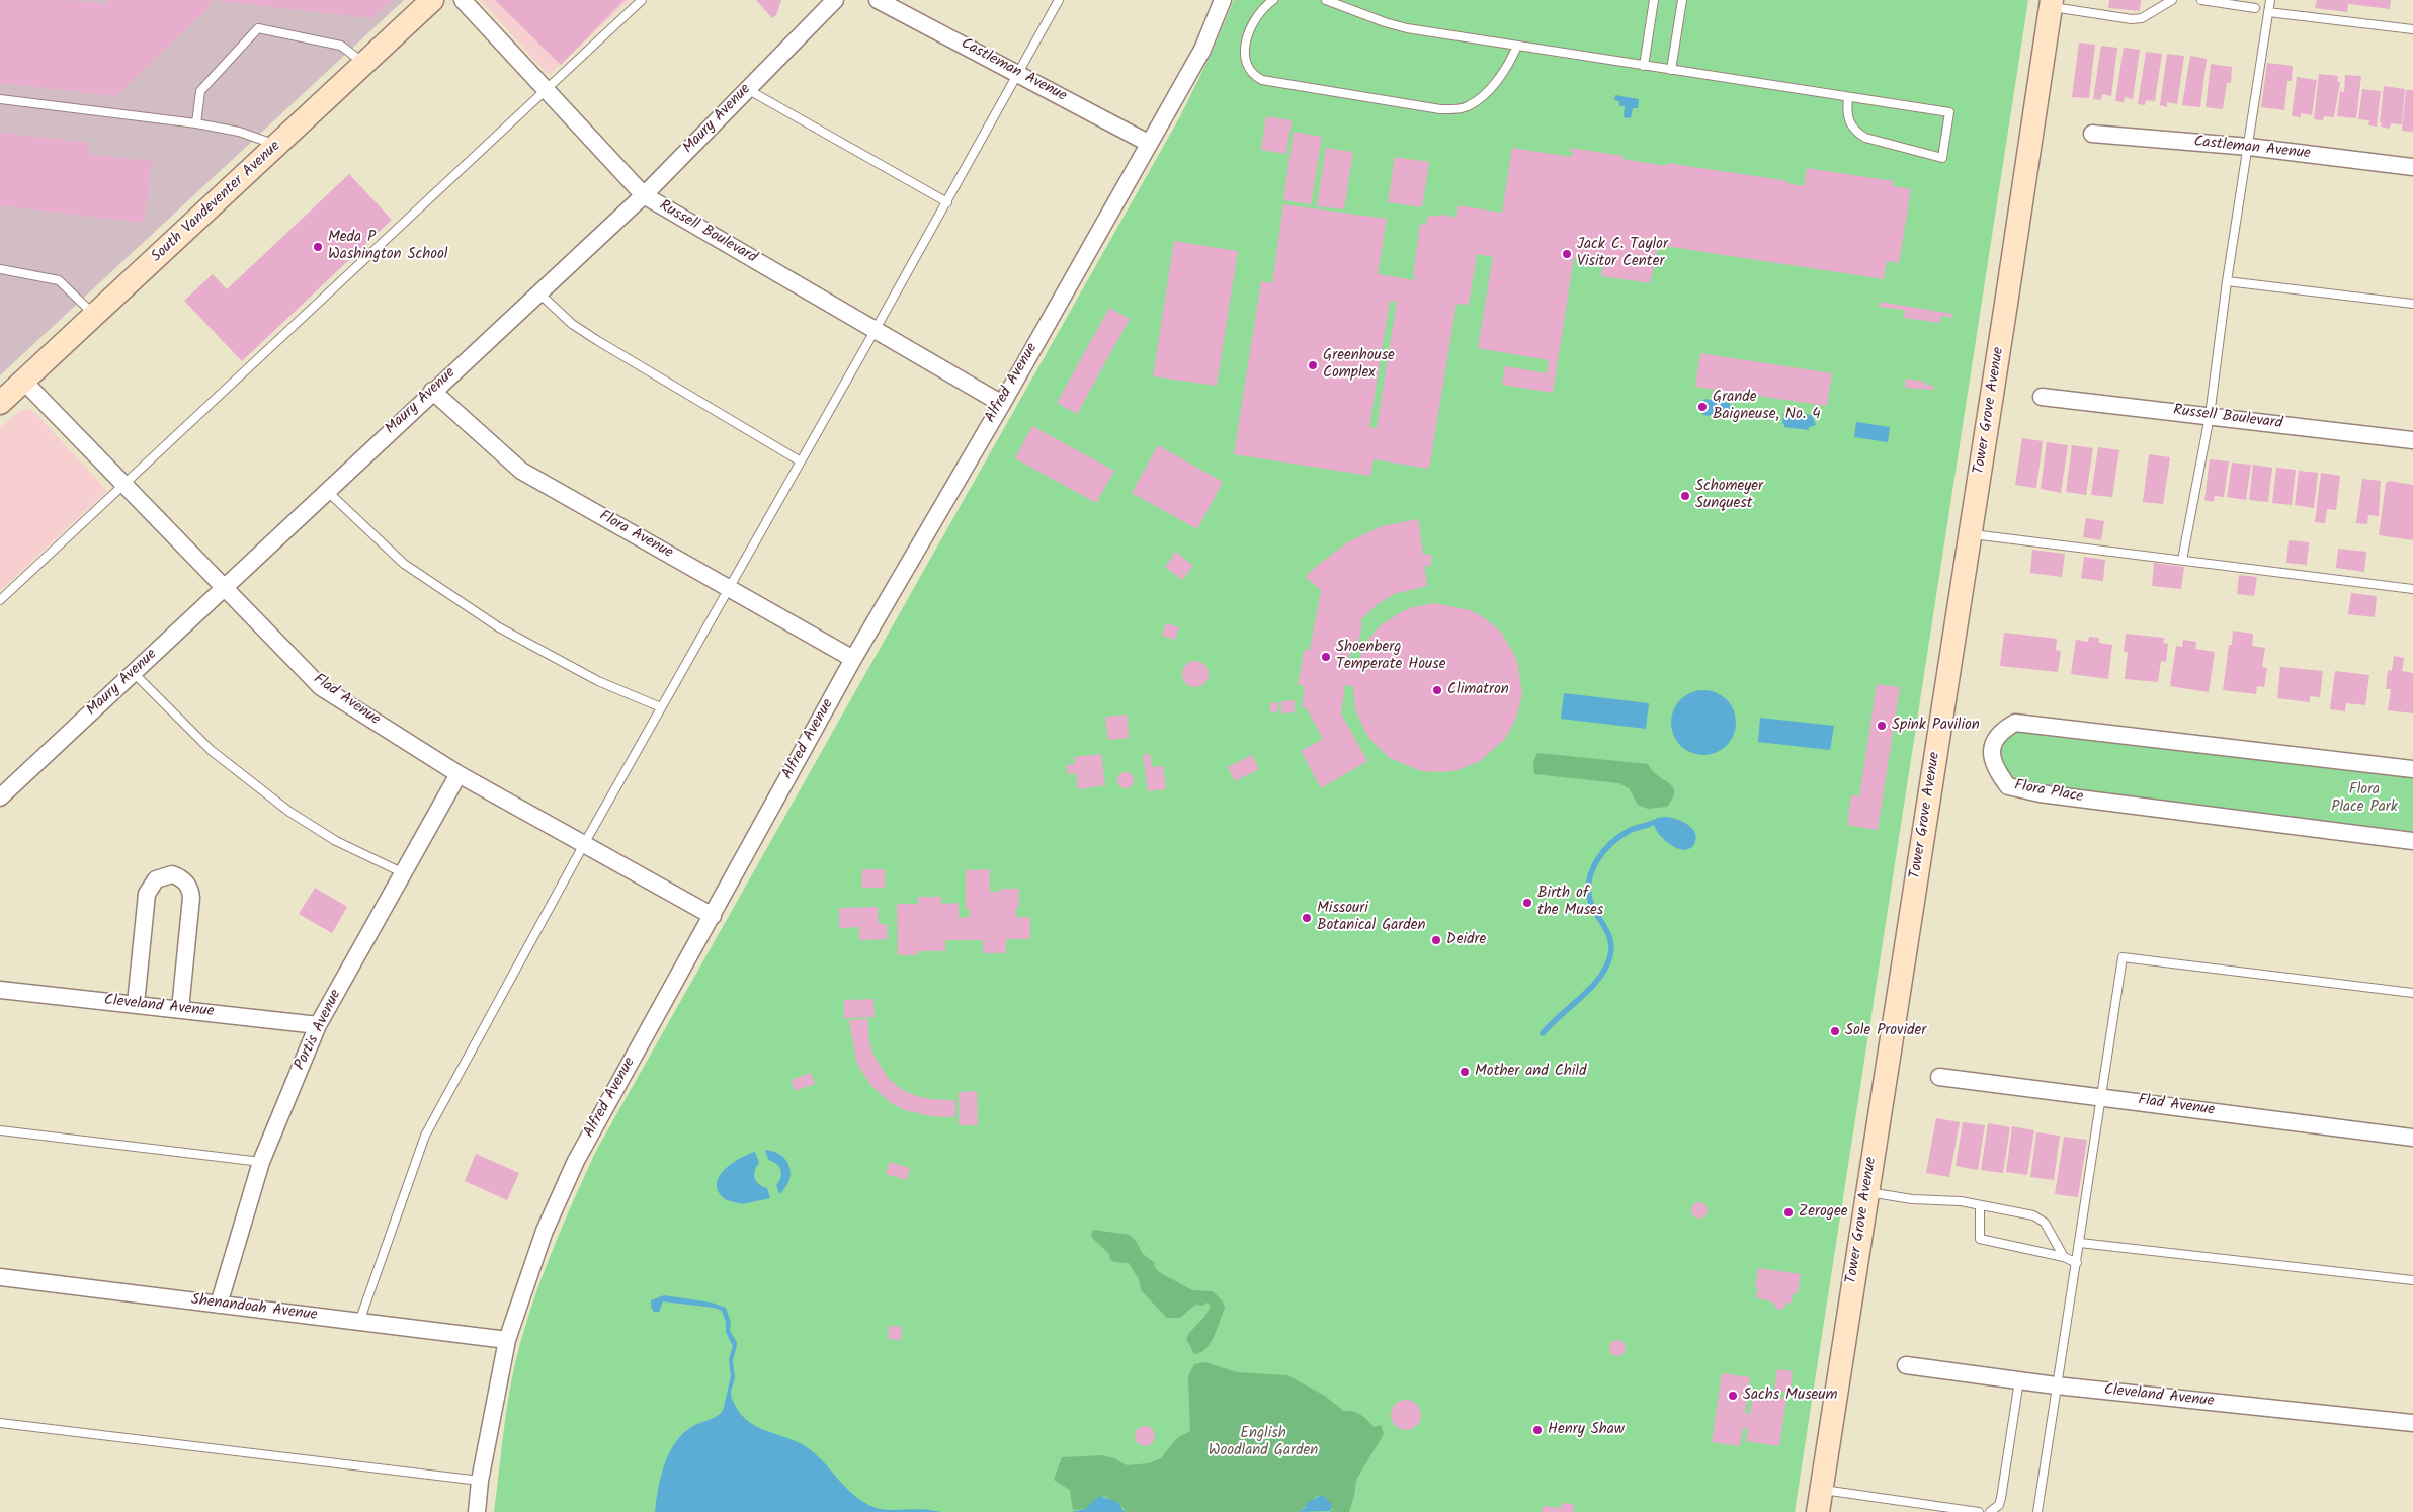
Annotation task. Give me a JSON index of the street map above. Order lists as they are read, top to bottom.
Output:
{
  "streets": {
    "street": [
      "Castleman Avenue",
      "Maury Avenue",
      "South Vandeventer Avenue",
      "Russell Boulevard",
      "Alfred Avenue",
      "Tower Grove Avenue",
      "Flora Avenue",
      "Flad Avenue",
      "Flora Place",
      "Cleveland Avenue",
      "Portis Avenue",
      "Shenandoah Avenue"
    ]
  },
  "crossings": [
    ["Castleman Avenue", "Alfred Avenue"],
    ["Maury Avenue", "Russell Boulevard"],
    ["Maury Avenue", "Flora Avenue"],
    ["Maury Avenue", "Flad Avenue"],
    ["South Vandeventer Avenue", "Flad Avenue"],
    ["Russell Boulevard", "Alfred Avenue"],
    ["Alfred Avenue", "Flora Avenue"],
    ["Alfred Avenue", "Flad Avenue"],
    ["Alfred Avenue", "Shenandoah Avenue"],
    ["Flad Avenue", "Portis Avenue"],
    ["Cleveland Avenue", "Portis Avenue"],
    ["Portis Avenue", "Shenandoah Avenue"]
  ],
  "parks": ["Flora Place Park", "English Woodland Garden"],
  "places": [
    "Meda P Washington School",
    "Jack C. Taylor Visitor Center",
    "Greenhouse Complex",
    "Grande Baigneuse, No. 4",
    "Schomeyer Sunquest",
    "Shoenberg Temperate House",
    "Climatron",
    "Spink Pavilion",
    "Birth of the Muses",
    "Missouri Botanical Garden",
    "Deidre",
    "Sole Provider",
    "Mother and Child",
    "Zerogee",
    "Sachs Museum",
    "Henry Shaw"
  ]
}
